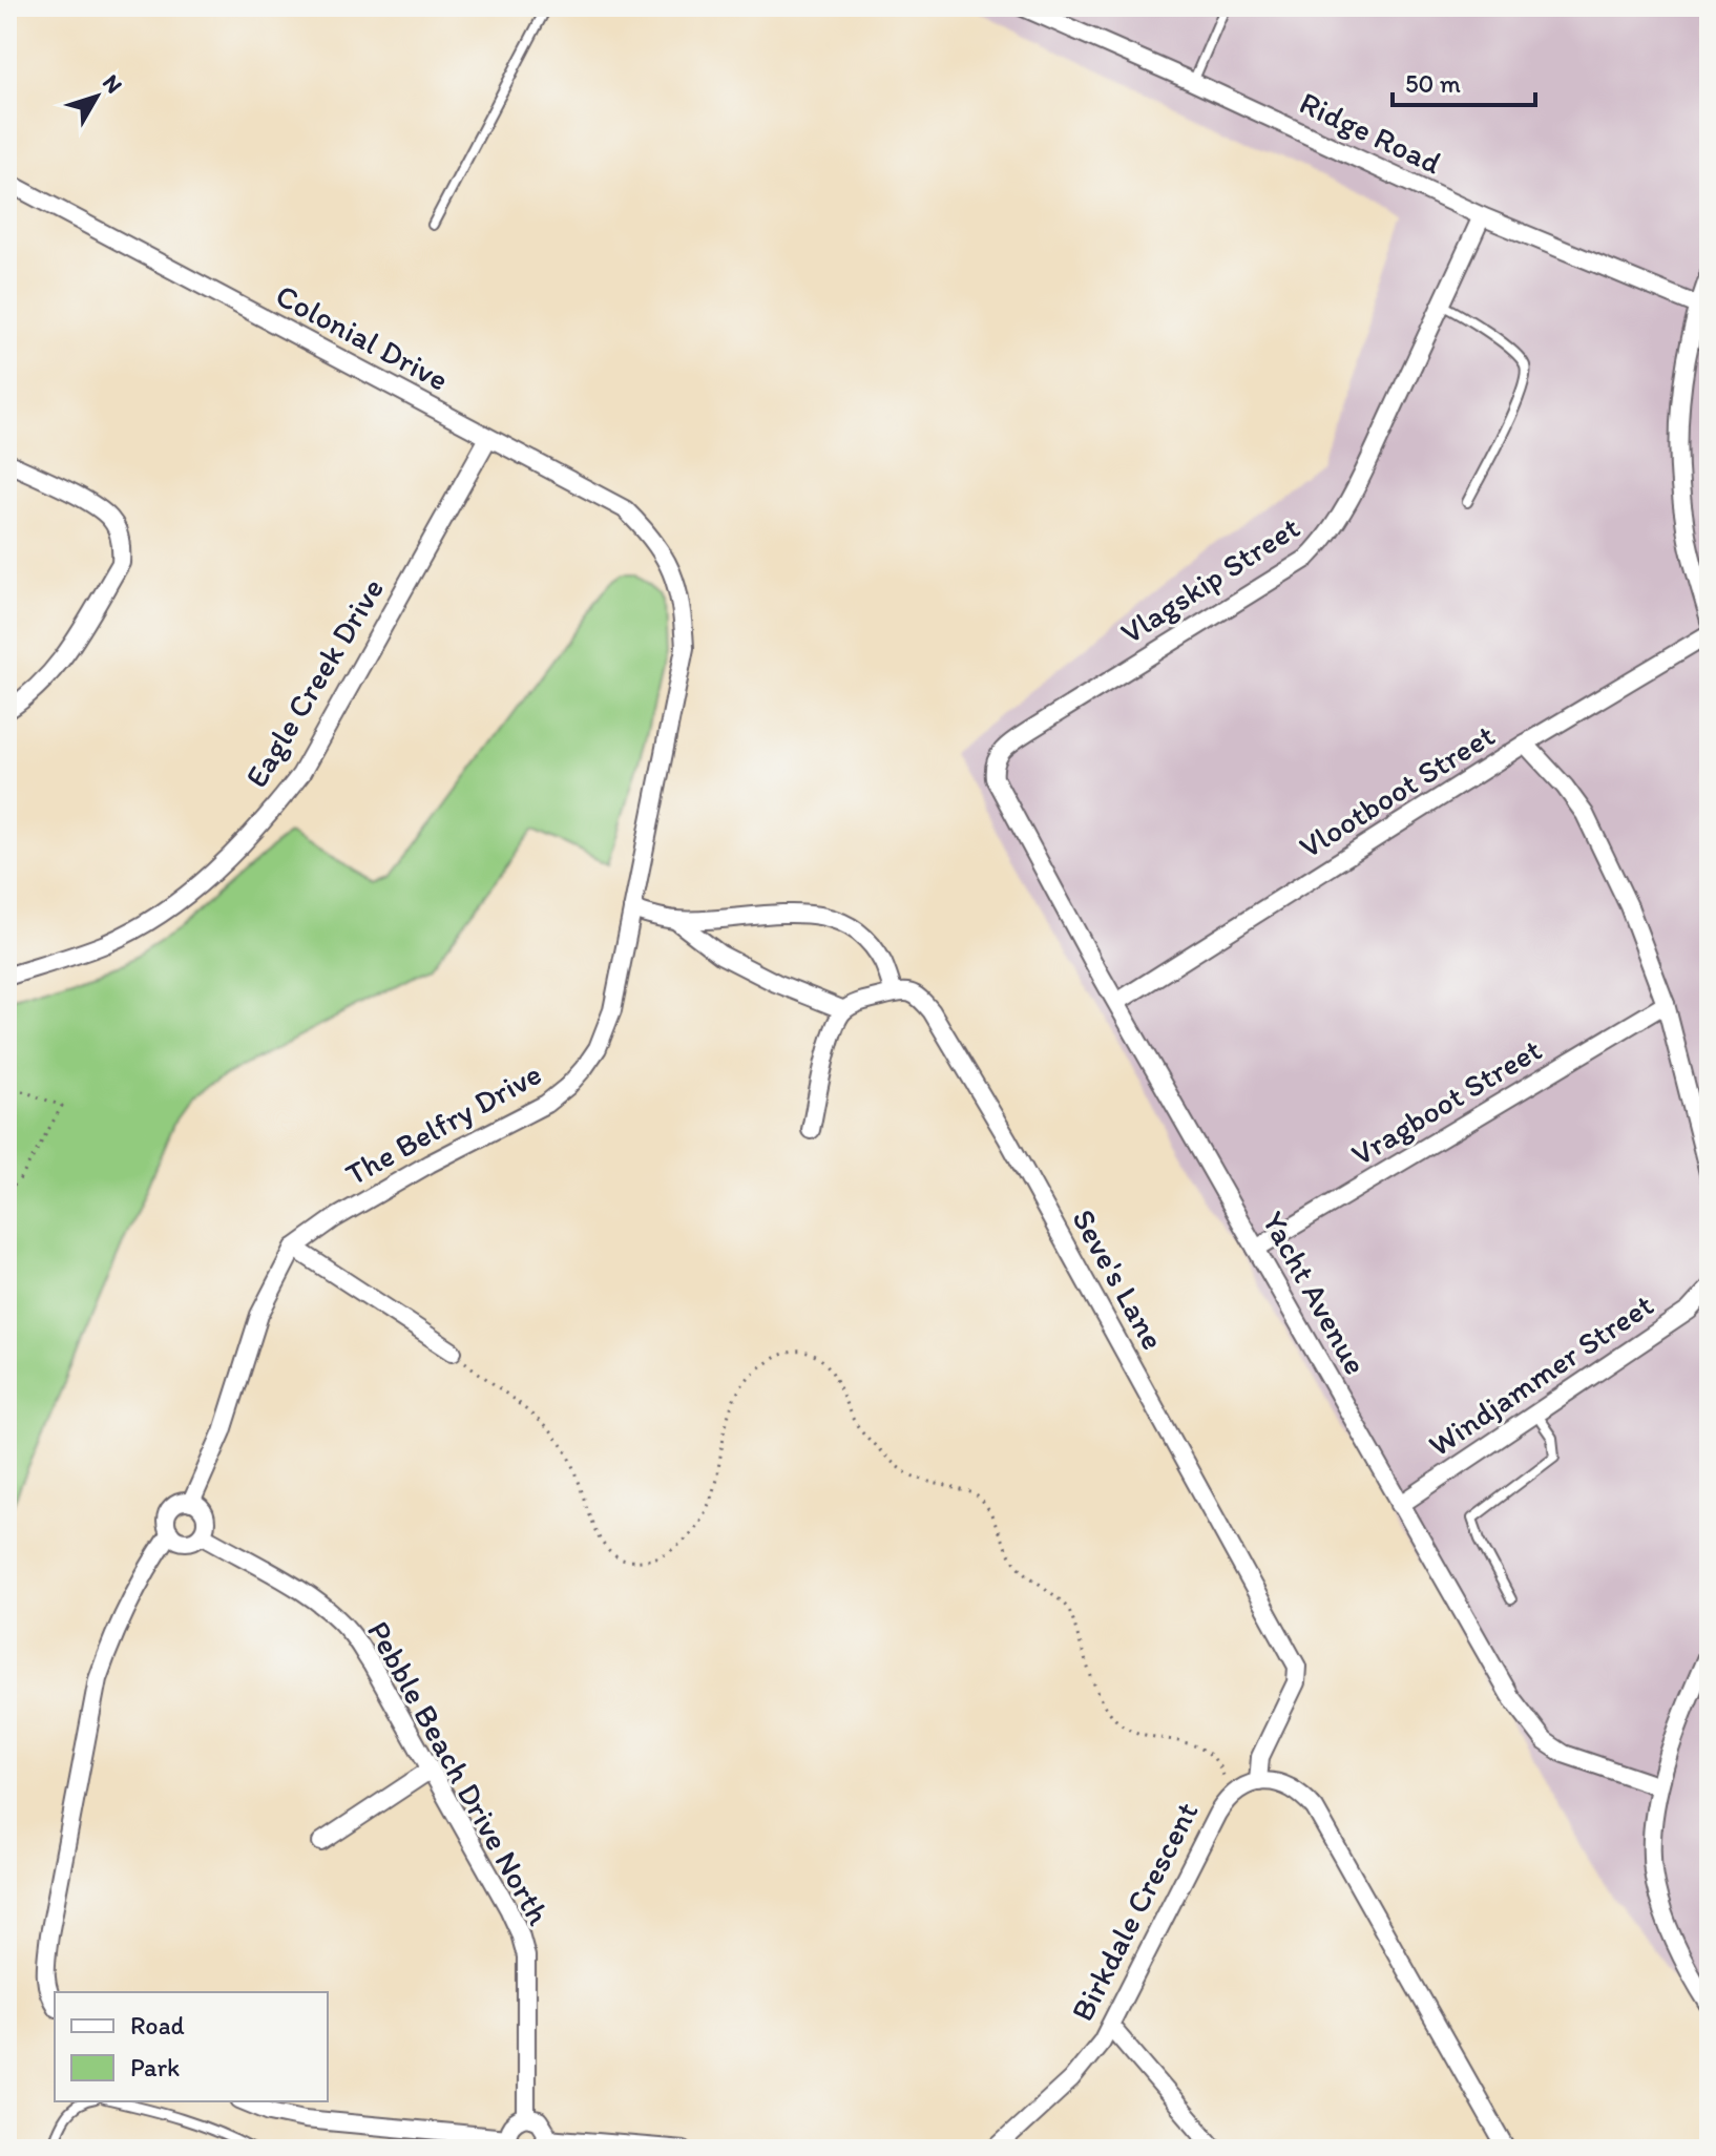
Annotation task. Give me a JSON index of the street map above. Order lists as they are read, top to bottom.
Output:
{
  "streets": {
    "street": [
      "Ridge Road",
      "Colonial Drive",
      "Vlagskip Street",
      "Eagle Creek Drive",
      "Vlootboot Street",
      "Vragboot Street",
      "The Belfry Drive",
      "Seve's Lane",
      "Yacht Avenue",
      "Windjammer Street",
      "Pebble Beach Drive North",
      "Birkdale Crescent"
    ]
  },
  "crossings": [
    ["Ridge Road", "Vlagskip Street"],
    ["Colonial Drive", "Eagle Creek Drive"],
    ["Colonial Drive", "The Belfry Drive"],
    ["Vlagskip Street", "Yacht Avenue"],
    ["Vlootboot Street", "Yacht Avenue"],
    ["Vragboot Street", "Yacht Avenue"],
    ["The Belfry Drive", "Pebble Beach Drive North"],
    ["Seve's Lane", "Birkdale Crescent"],
    ["Yacht Avenue", "Windjammer Street"]
  ],
  "legend": ["Road", "Park"],
  "scale_bar": "50 m",
  "north": "top right"
}
